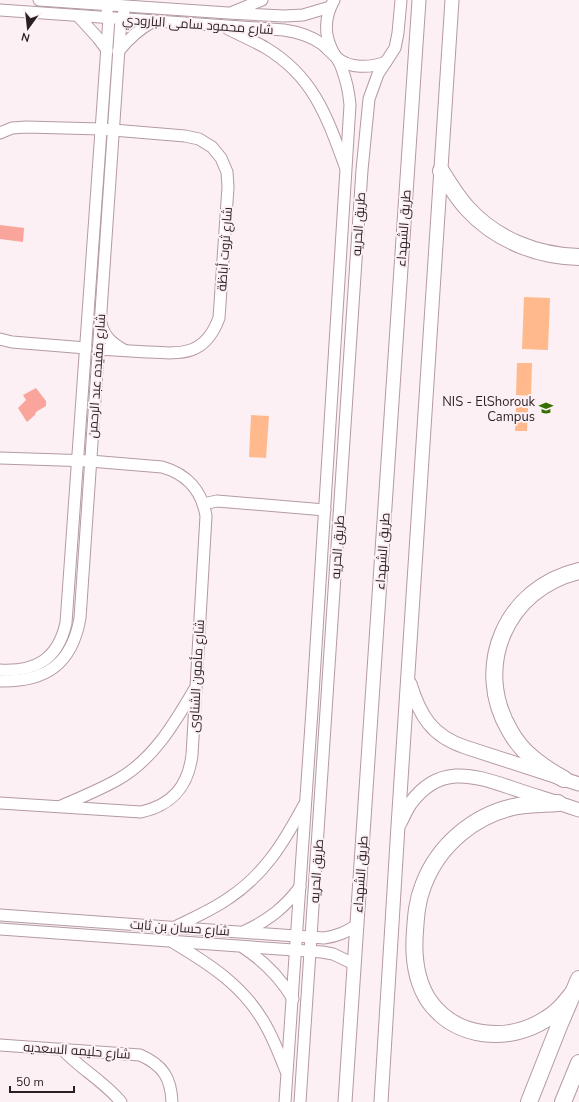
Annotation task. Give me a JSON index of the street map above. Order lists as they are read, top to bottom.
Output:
{
  "streets": {
    "main road": ["طريق الشهداء"],
    "street": [
      "شارع محمود سامى البارودي",
      "طريق الحريه",
      "شارع ثروت أباظة",
      "شارع مفيده عبد الرحمن",
      "شارع مأمون الشناوى",
      "شارع حسان بن ثابت",
      "شارع حليمه السعديه"
    ]
  },
  "crossings": [
    ["شارع محمود سامى البارودي", "طريق الحريه"],
    ["شارع محمود سامى البارودي", "شارع مفيده عبد الرحمن"],
    ["طريق الحريه", "شارع حسان بن ثابت"],
    ["طريق الشهداء", "شارع حسان بن ثابت"],
    ["شارع ثروت أباظة", "شارع مفيده عبد الرحمن"],
    ["شارع مفيده عبد الرحمن", "شارع مأمون الشناوى"]
  ],
  "places": {
    "school or university": ["NIS - ElShorouk Campus"]
  },
  "scale_bar": "50 m",
  "north": "bottom"
}
